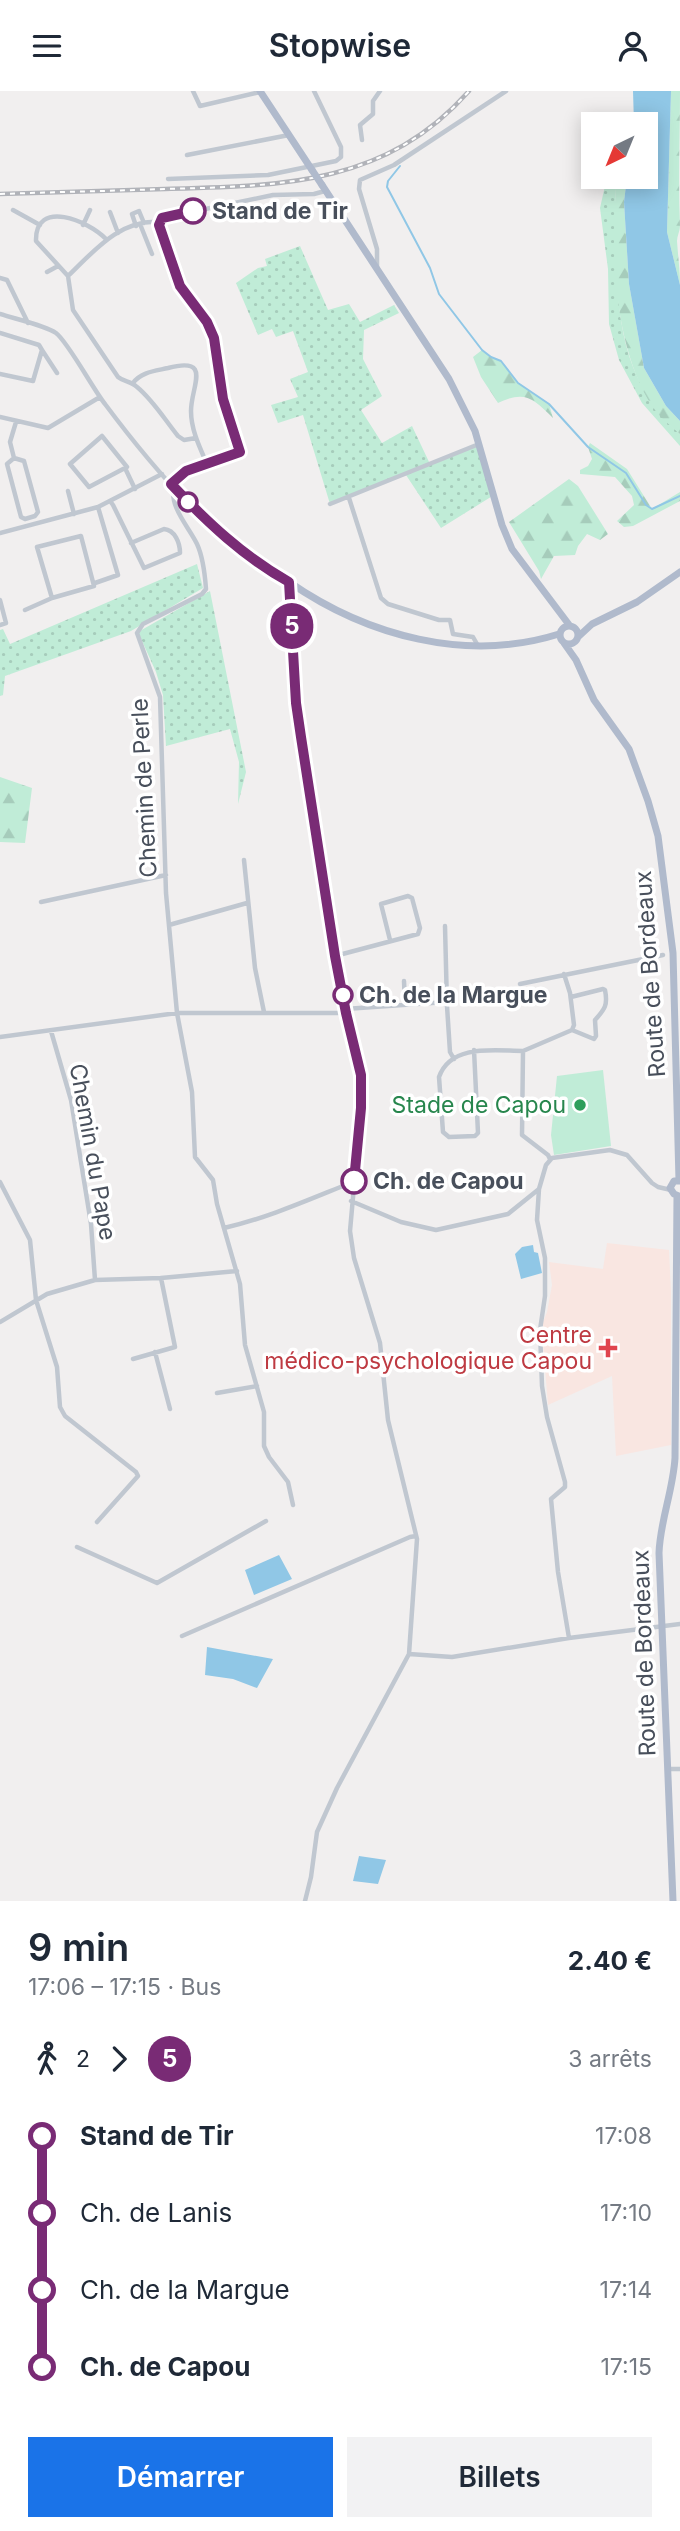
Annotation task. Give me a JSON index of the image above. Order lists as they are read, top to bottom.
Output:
{
  "streets": {
    "main road": ["Route de Bordeaux"],
    "street": ["Chemin de Perle", "Chemin du Pape"]
  },
  "places": {
    "other": [
      "Stand de Tir",
      "Ch. de la Margue",
      "Stade de Capou",
      "Ch. de Capou"
    ],
    "health": ["Centre médico-psychologique Capou"]
  },
  "lines": ["bus line 5"],
  "north": "bottom left",
  "page": {
    "header": "Stopwise",
    "on_map": "5",
    "heading": ["9 min", "17:06 – 17:15 · Bus", "2.40 €"],
    "legs": ["2", "5", "3 arrêts"],
    "list": [
      {
        "name": "Stand de Tir",
        "value": "17:08"
      },
      {
        "name": "Ch. de Lanis",
        "value": "17:10"
      },
      {
        "name": "Ch. de la Margue",
        "value": "17:14"
      },
      {
        "name": "Ch. de Capou",
        "value": "17:15"
      }
    ],
    "buttons": ["Démarrer", "Billets"]
  }
}
